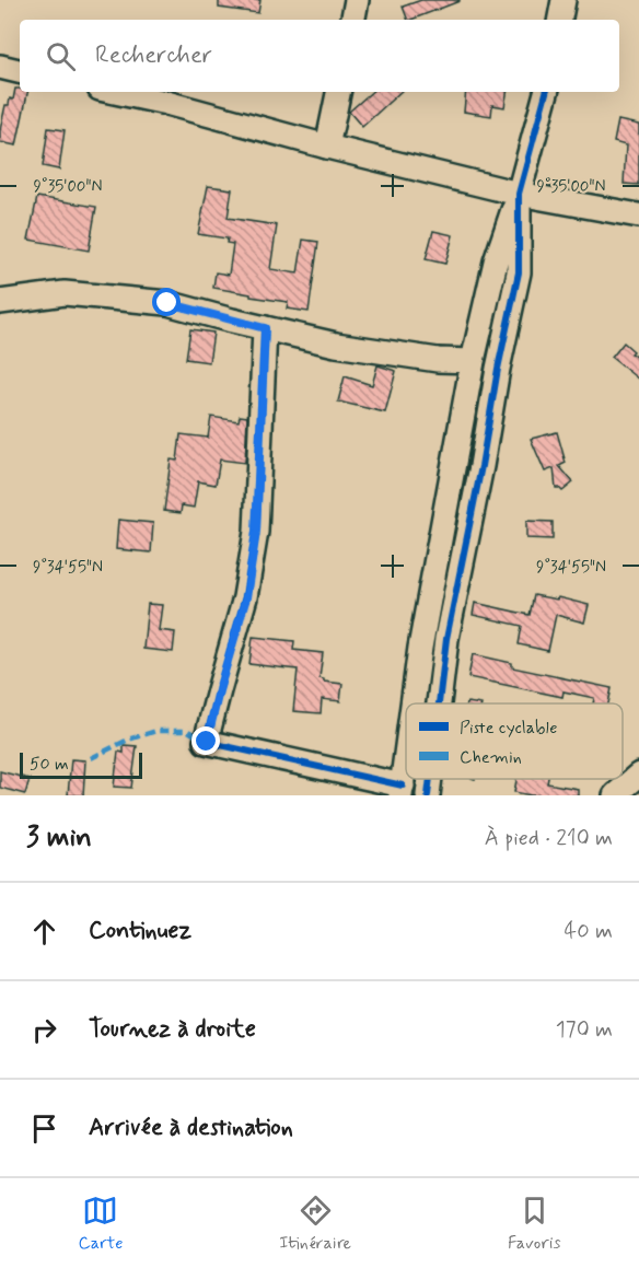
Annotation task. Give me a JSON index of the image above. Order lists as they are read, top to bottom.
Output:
{
  "legend": ["Piste cyclable", "Chemin"],
  "scale_bar": "50 m",
  "page": {
    "search": "Rechercher",
    "scale": "50 m",
    "heading": ["3 min", "À pied · 210 m"],
    "list": [
      ["Continuez", "40 m"],
      ["Tournez à droite", "170 m"],
      "Arrivée à destination"
    ],
    "nav": ["Carte", "Itinéraire", "Favoris"]
  },
  "coordinates": ["9°35'00\"N", "9°34'55\"N"]
}
